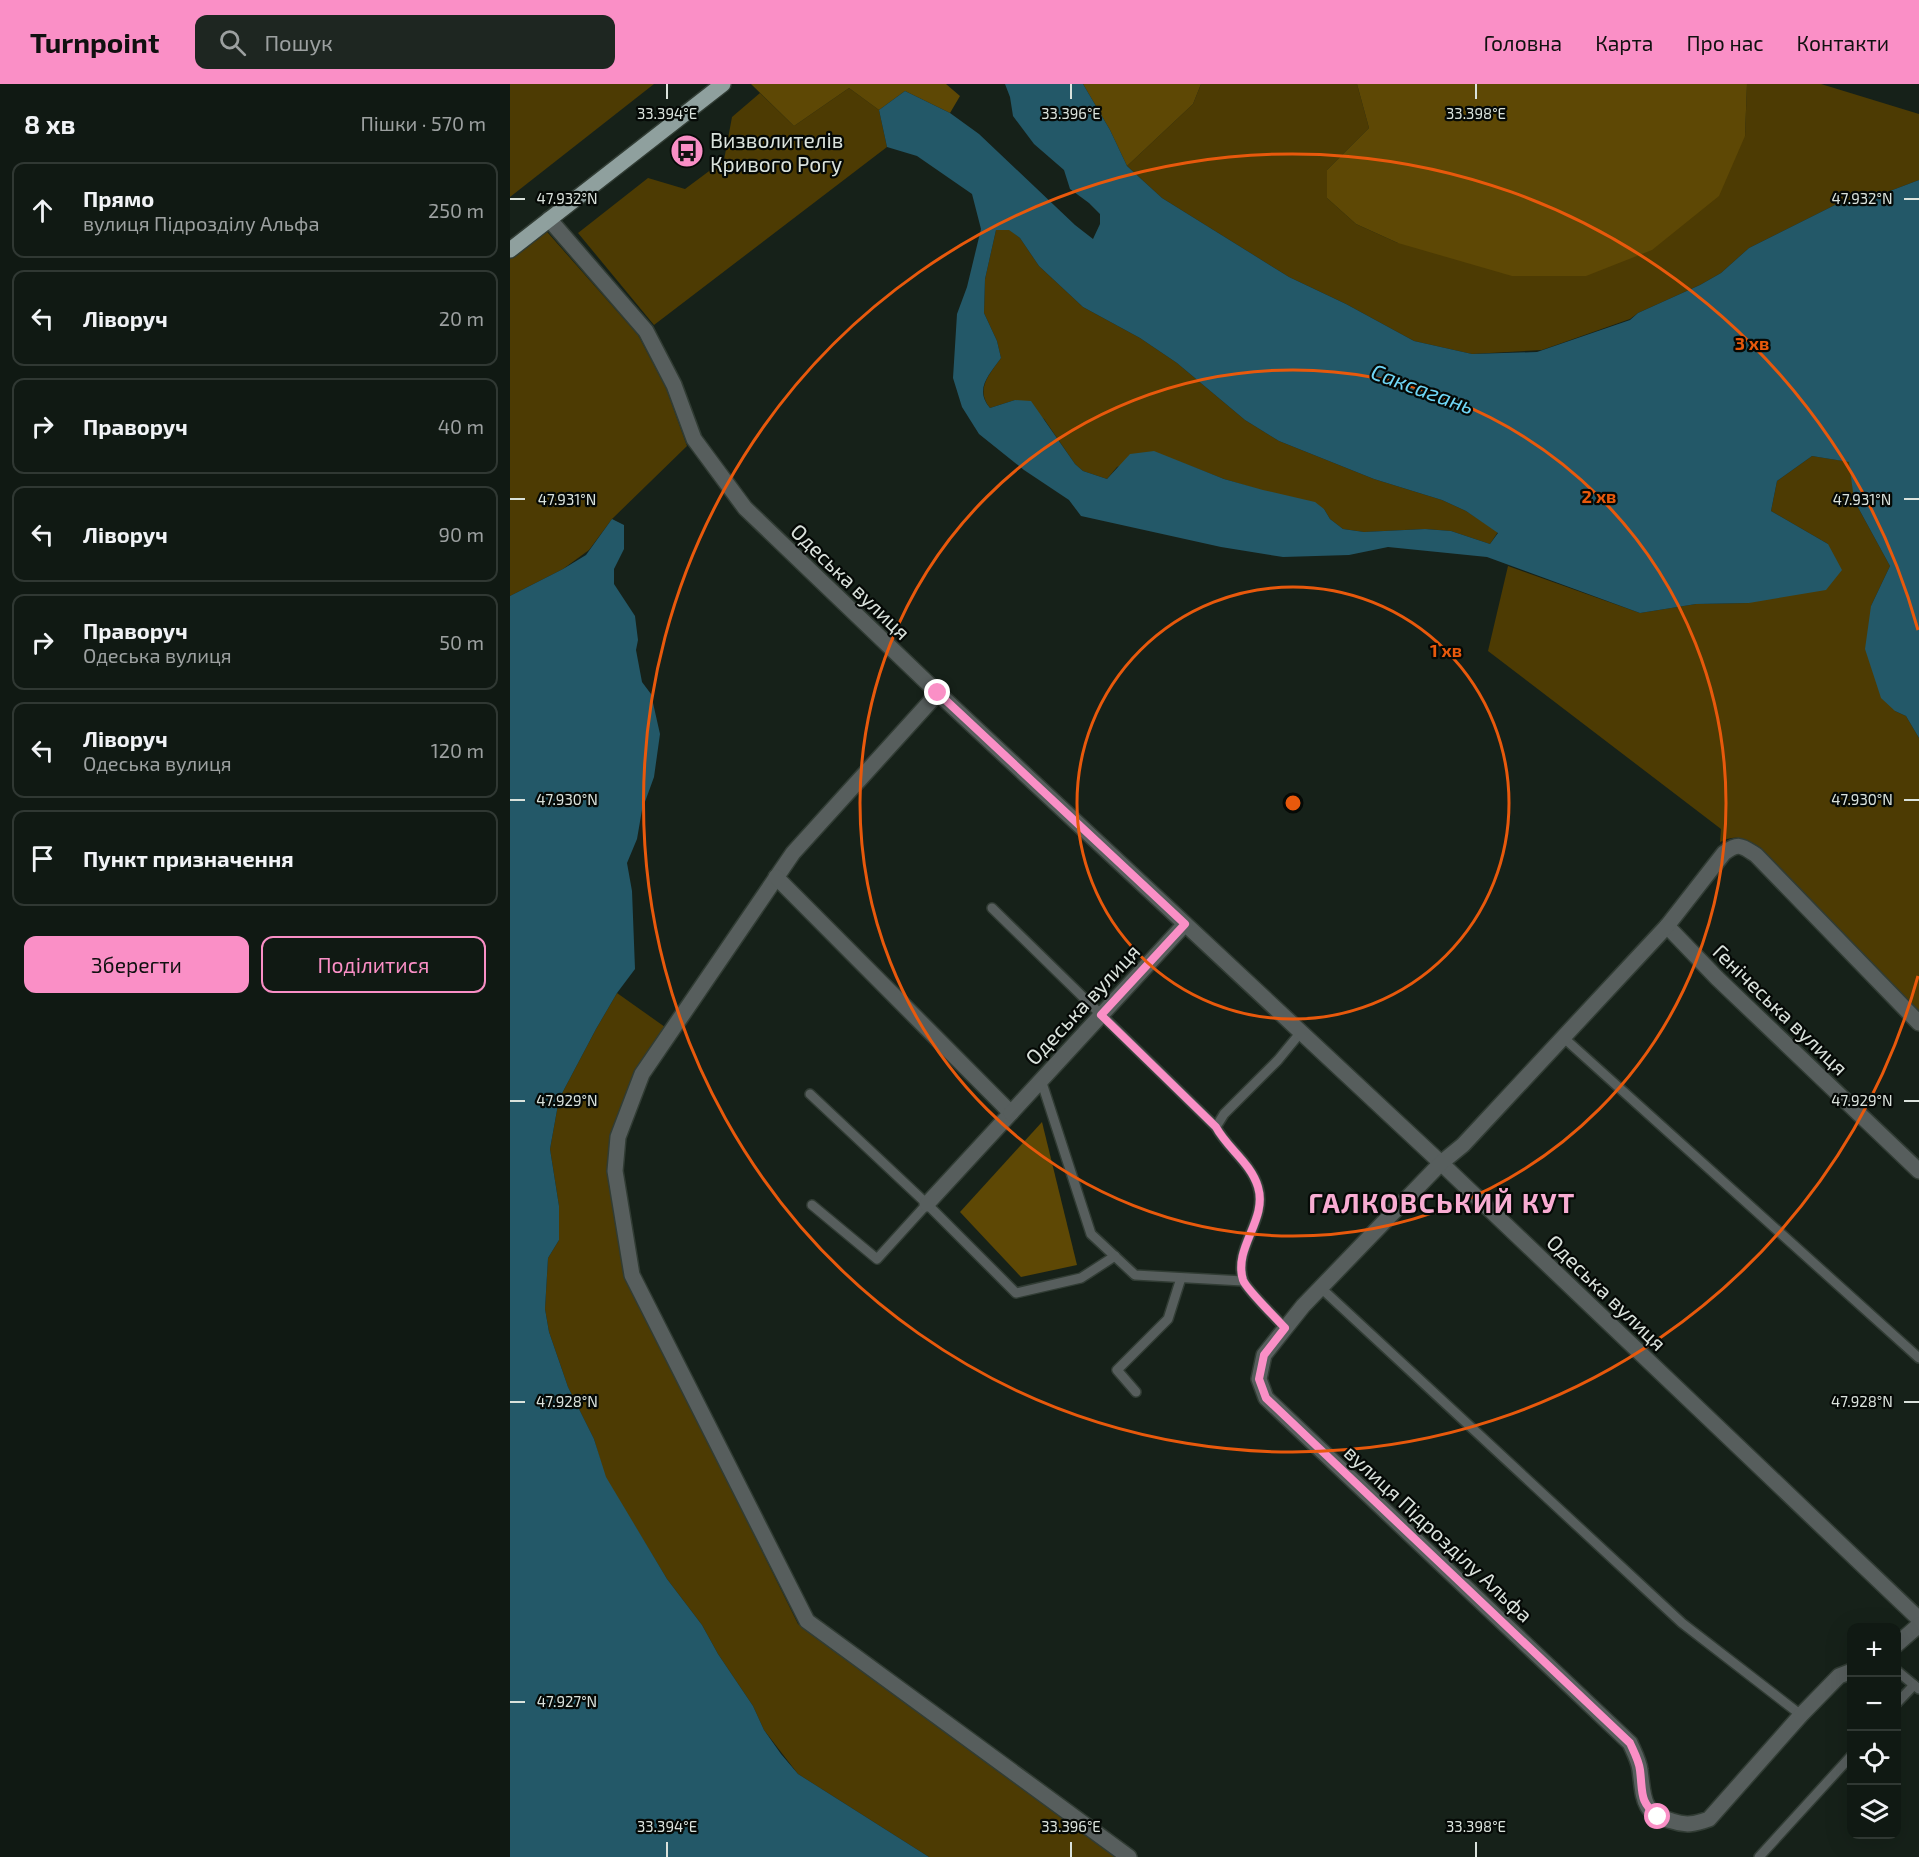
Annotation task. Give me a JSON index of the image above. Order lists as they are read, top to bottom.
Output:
{
  "streets": {
    "street": ["Одеська вулиця", "Генічеська вулиця", "вулиця Підрозділу Альфа"]
  },
  "crossings": [
    ["Одеська вулиця", "вулиця Підрозділу Альфа"],
    ["Генічеська вулиця", "вулиця Підрозділу Альфа"]
  ],
  "districts": ["ГАЛКОВСЬКИЙ КУТ"],
  "water": ["Саксагань"],
  "places": {
    "bus stop": ["Визволителів Кривого Рогу"]
  },
  "page": {
    "header": "Turnpoint",
    "search": "Пошук",
    "nav": [
      "Головна",
      "Карта",
      "Про нас",
      "Контакти"
    ],
    "heading": ["8 хв", "Пішки · 570 m"],
    "list": [
      ["Прямо", "вулиця Підрозділу Альфа", "250 m"],
      ["Ліворуч", "20 m"],
      ["Праворуч", "40 m"],
      ["Ліворуч", "90 m"],
      ["Праворуч", "Одеська вулиця", "50 m"],
      ["Ліворуч", "Одеська вулиця", "120 m"],
      "Пункт призначення"
    ],
    "buttons": ["Зберегти", "Поділитися"],
    "map_buttons": ["+", "−"]
  },
  "coordinates": [
    "33.394°E",
    "33.396°E",
    "33.398°E",
    "47.932°N",
    "47.931°N",
    "47.930°N",
    "47.929°N",
    "47.928°N",
    "47.927°N"
  ],
  "rings": ["3 хв", "2 хв", "1 хв"]
}
